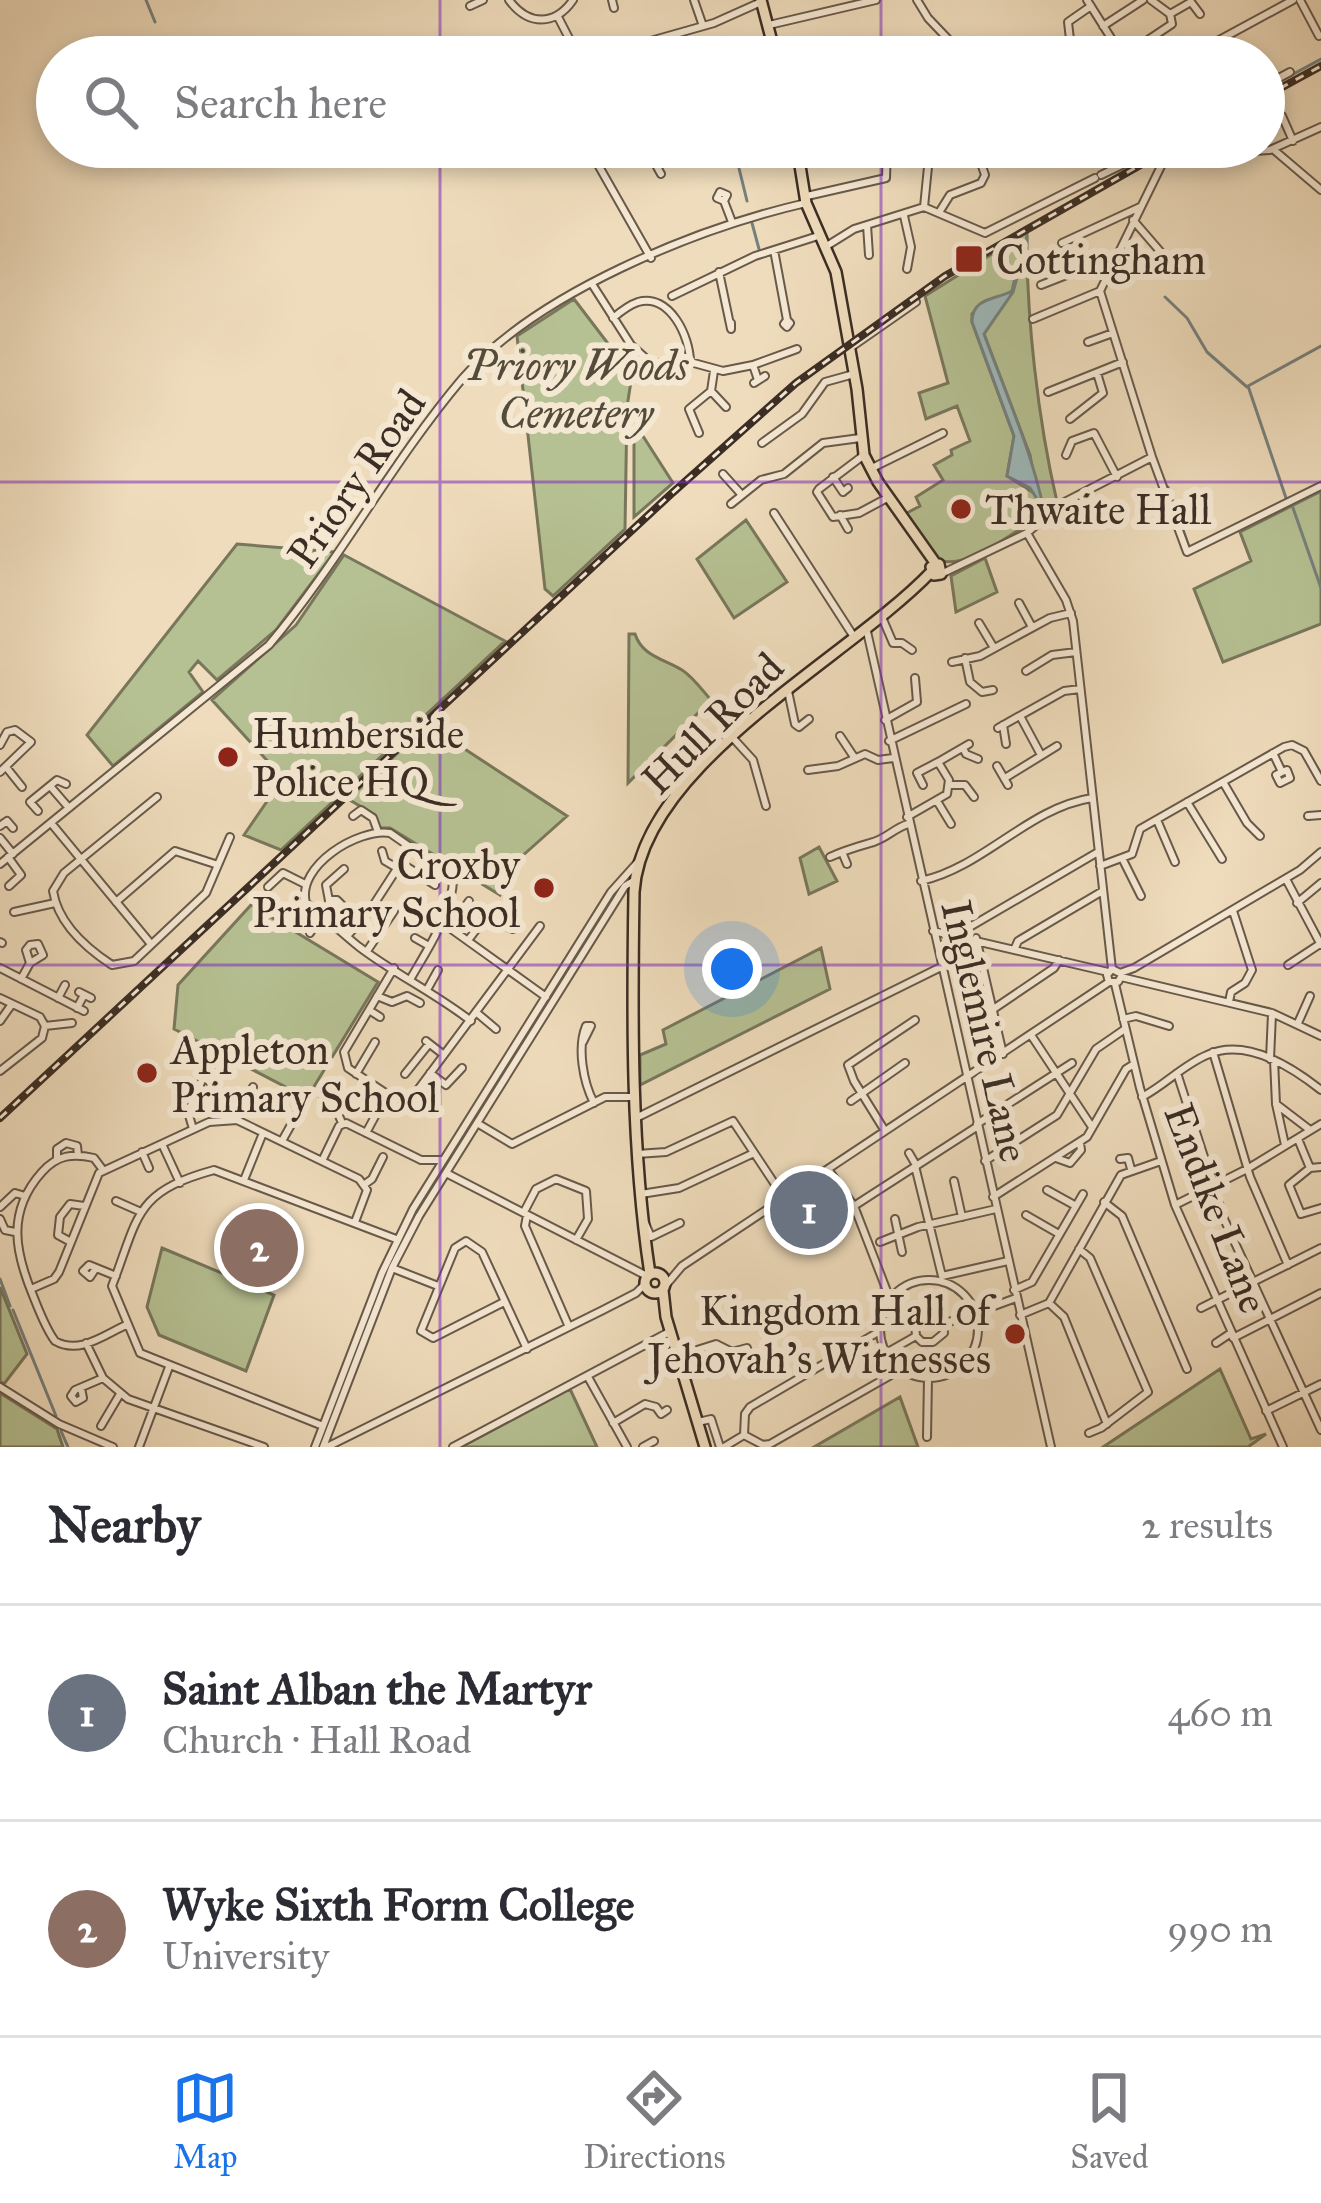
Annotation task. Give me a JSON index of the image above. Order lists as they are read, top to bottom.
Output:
{
  "streets": {
    "main road": ["Hull Road"],
    "street": ["Priory Road", "Inglemire Lane", "Endike Lane"]
  },
  "crossings": [
    ["Hull Road", "Inglemire Lane"]
  ],
  "parks": ["Priory Woods Cemetery"],
  "places": {
    "transit": ["Cottingham"],
    "other": [
      "Thwaite Hall",
      "Humberside Police HQ",
      "Croxby Primary School",
      "Appleton Primary School",
      "Kingdom Hall of Jehovah's Witnesses"
    ]
  },
  "page": {
    "search": "Search here",
    "pins": ["1", "2"],
    "heading": ["Nearby", "2 results"],
    "list": [
      {
        "mark": "1",
        "name": "Saint Alban the Martyr",
        "note": "Church · Hall Road",
        "value": "460 m"
      },
      {
        "mark": "2",
        "name": "Wyke Sixth Form College",
        "note": "University",
        "value": "990 m"
      }
    ],
    "nav": ["Map", "Directions", "Saved"]
  }
}
